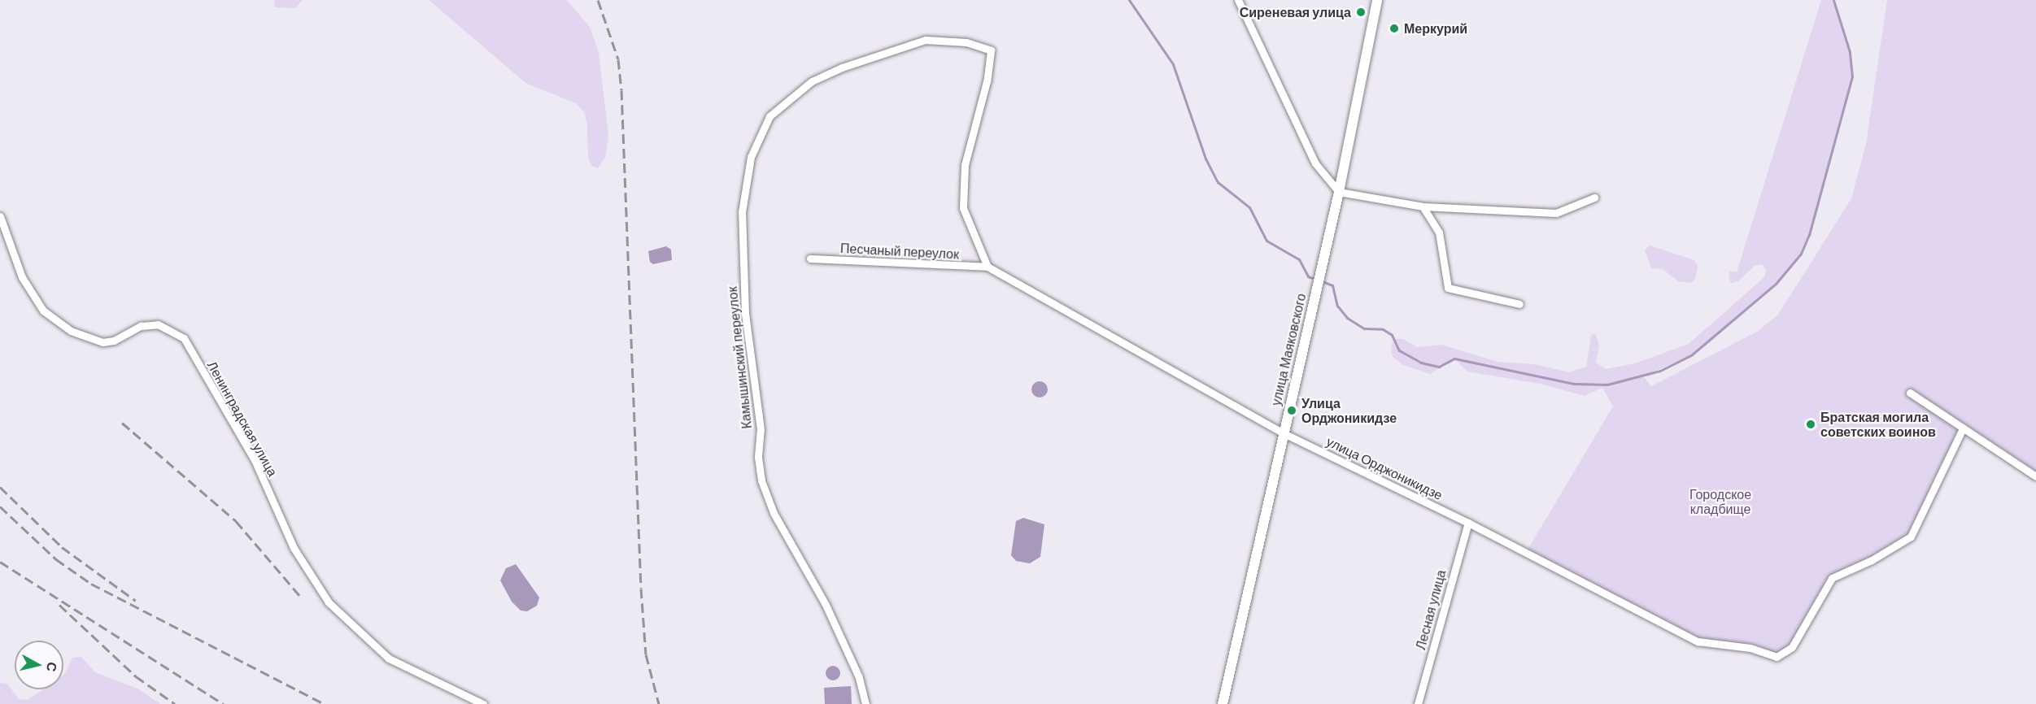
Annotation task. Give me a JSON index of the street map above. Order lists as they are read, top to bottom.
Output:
{
  "streets": {
    "street": [
      "Песчаный переулок",
      "улица Маяковского",
      "Камышинский переулок",
      "Ленинградская улица",
      "улица Орджоникидзе",
      "Лесная улица"
    ]
  },
  "crossings": [
    ["Песчаный переулок", "Камышинский переулок"],
    ["Песчаный переулок", "улица Орджоникидзе"],
    ["улица Маяковского", "улица Орджоникидзе"],
    ["Камышинский переулок", "улица Орджоникидзе"],
    ["улица Орджоникидзе", "Лесная улица"]
  ],
  "parks": ["Городское кладбище"],
  "places": [
    "Сиреневая улица",
    "Меркурий",
    "Улица Орджоникидзе",
    "Братская могила советских воинов"
  ],
  "north": "right"
}
